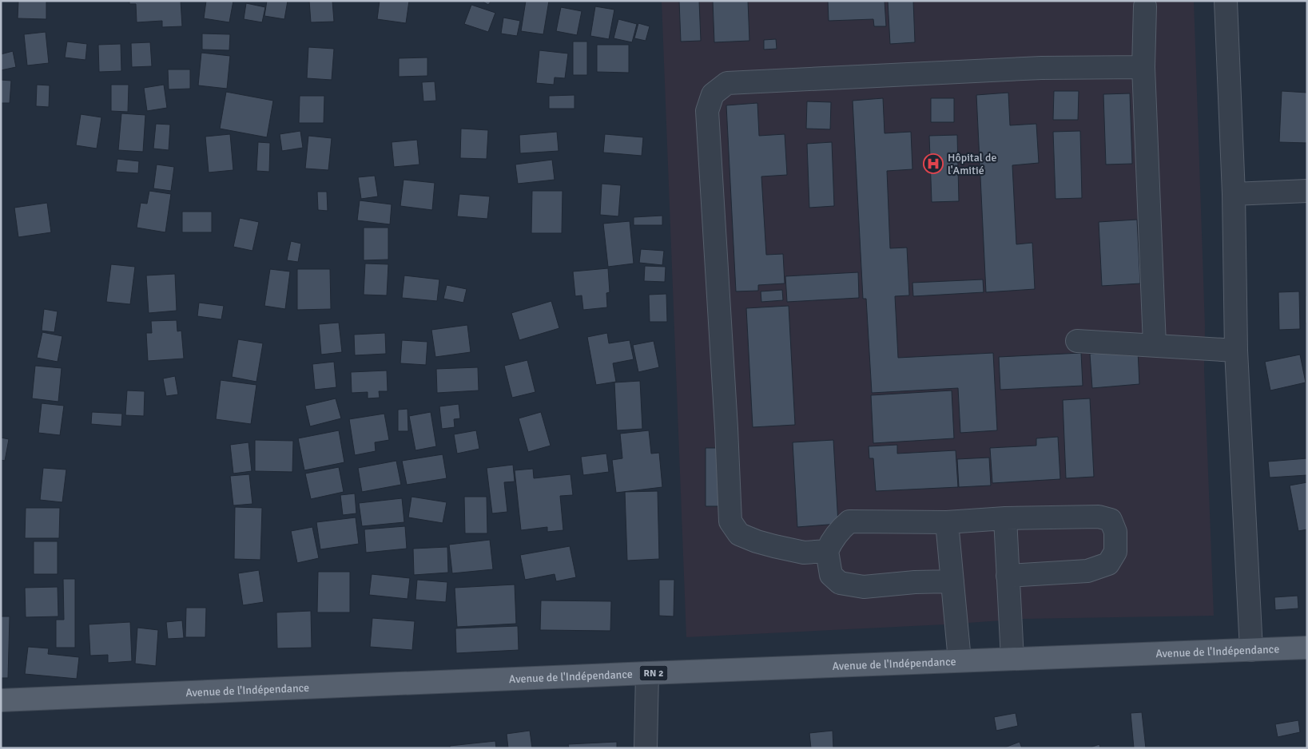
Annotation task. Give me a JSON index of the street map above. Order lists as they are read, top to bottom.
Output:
{
  "streets": {
    "main road": ["Avenue de l'Indépendance", "RN 2"]
  },
  "places": {
    "hospital": ["Hôpital de l'Amitié"]
  }
}
